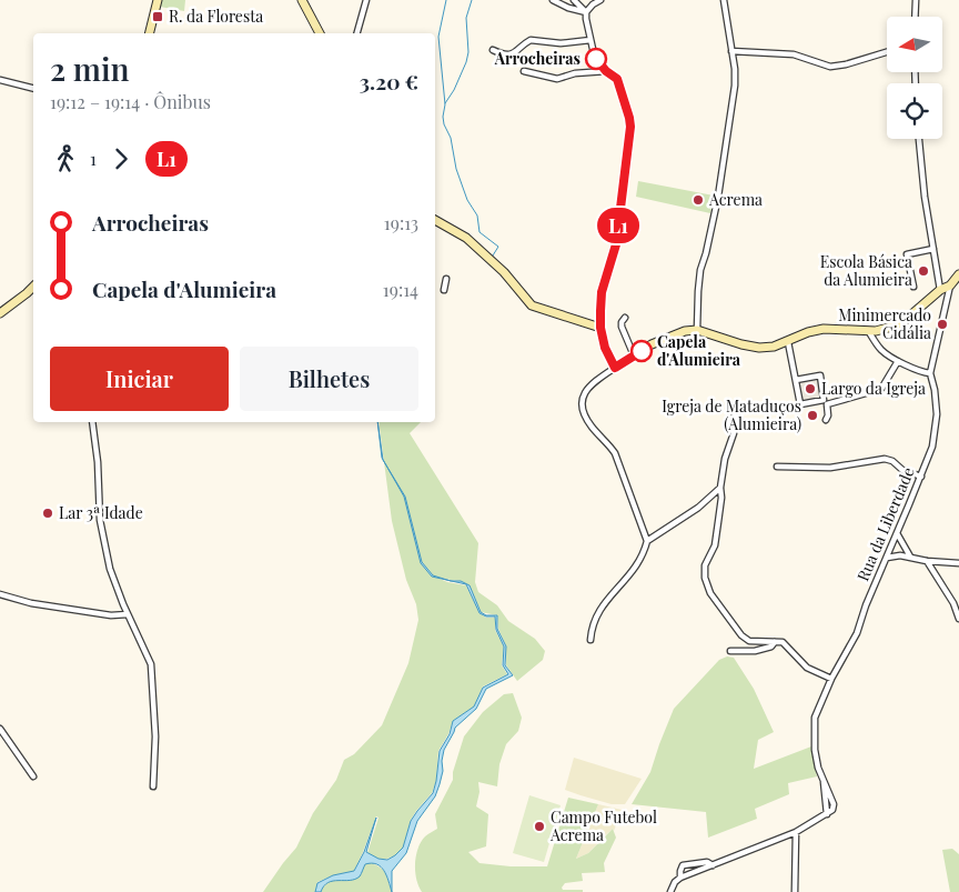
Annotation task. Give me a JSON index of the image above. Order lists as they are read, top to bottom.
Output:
{
  "streets": {
    "street": ["Rua da Liberdade"]
  },
  "places": {
    "transit": ["R. da Floresta"],
    "other": [
      "Arrocheiras",
      "Acrema",
      "Escola Básica da Alumieira",
      "Minimercado Cidália",
      "Capela d'Alumieira",
      "Largo da Igreja",
      "Igreja de Mataduços (Alumieira)",
      "Lar 3ª Idade",
      "Campo Futebol Acrema"
    ]
  },
  "lines": ["bus line L1"],
  "north": "left",
  "page": {
    "on_map": "L1",
    "heading": ["2 min", "19:12 – 19:14 · Ônibus", "3.20 €"],
    "legs": ["1", "L1"],
    "list": [
      {
        "name": "Arrocheiras",
        "value": "19:13"
      },
      {
        "name": "Capela d'Alumieira",
        "value": "19:14"
      }
    ],
    "buttons": ["Iniciar", "Bilhetes"]
  }
}
